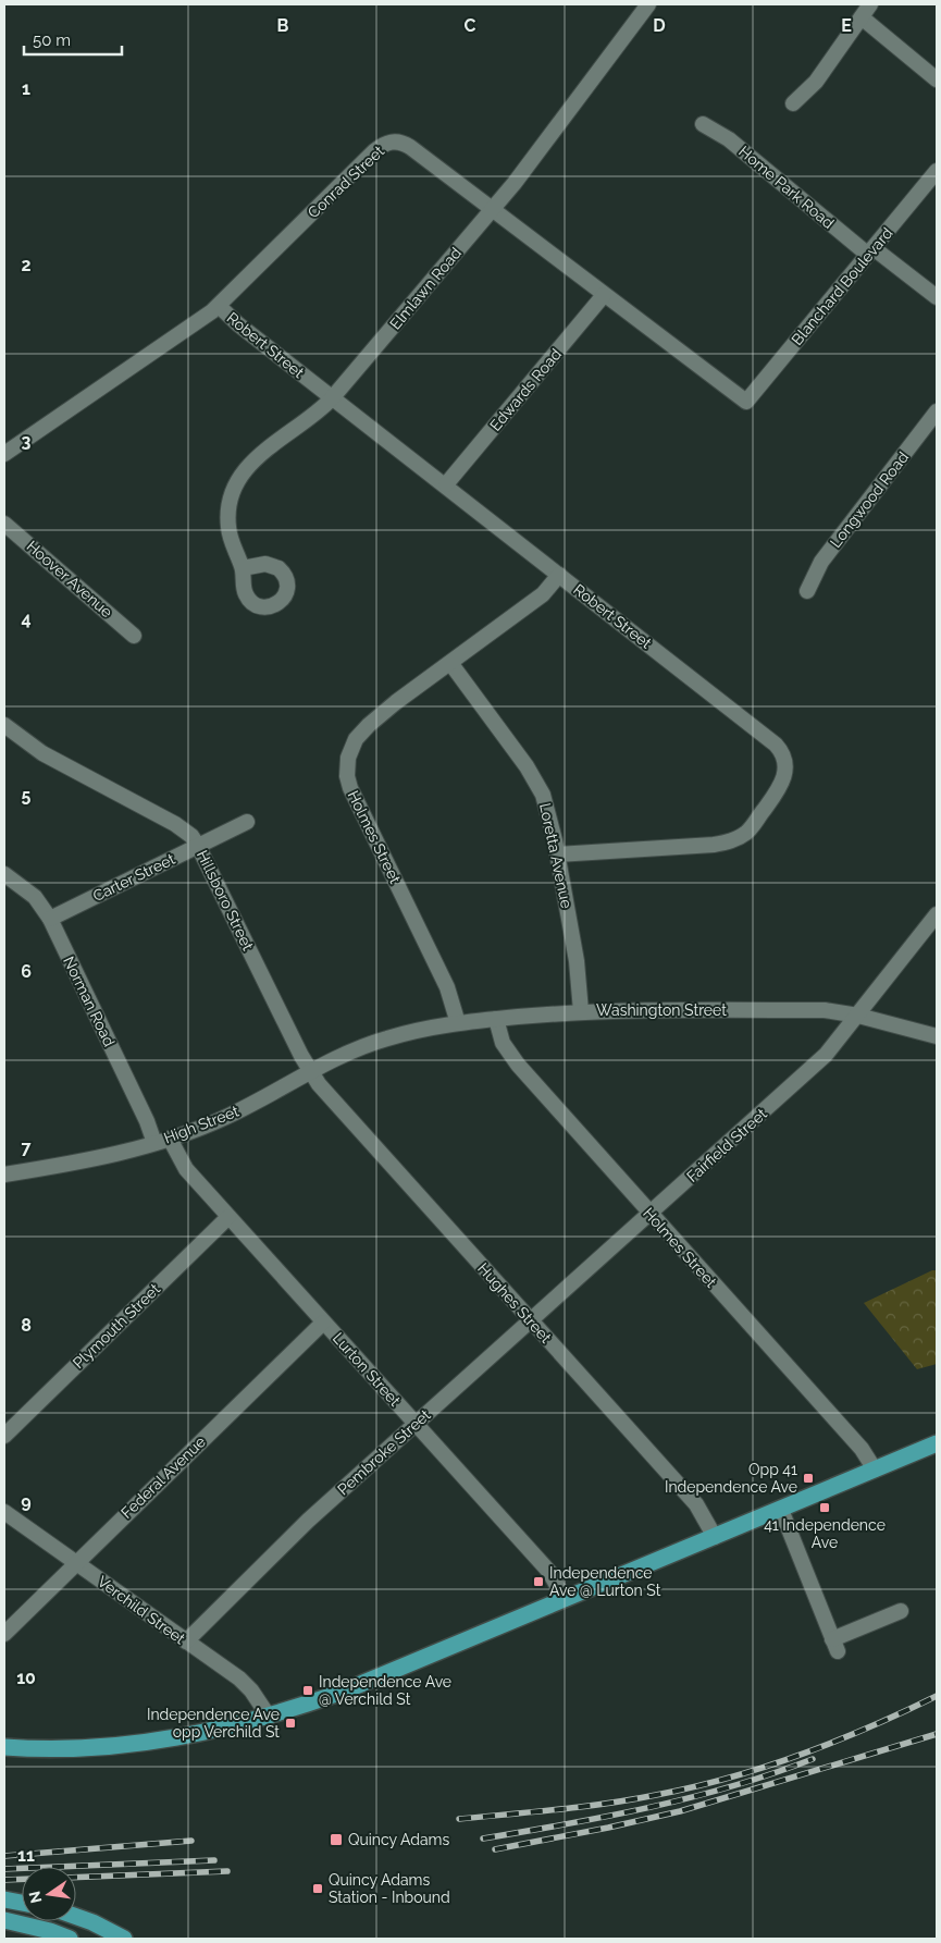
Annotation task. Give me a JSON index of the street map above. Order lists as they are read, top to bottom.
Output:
{
  "streets": {
    "street": [
      "Conrad Street",
      "Home Park Road",
      "Blanchard Boulevard",
      "Elmlawn Road",
      "Robert Street",
      "Edwards Road",
      "Longwood Road",
      "Hoover Avenue",
      "Holmes Street",
      "Loretta Avenue",
      "Carter Street",
      "Hillsboro Street",
      "Norman Road",
      "Washington Street",
      "High Street",
      "Fairfield Street",
      "Hughes Street",
      "Plymouth Street",
      "Lurton Street",
      "Pembroke Street",
      "Federal Avenue",
      "Verchild Street"
    ]
  },
  "crossings": [
    ["Conrad Street", "Blanchard Boulevard"],
    ["Conrad Street", "Elmlawn Road"],
    ["Conrad Street", "Robert Street"],
    ["Conrad Street", "Edwards Road"],
    ["Home Park Road", "Blanchard Boulevard"],
    ["Elmlawn Road", "Robert Street"],
    ["Robert Street", "Edwards Road"],
    ["Robert Street", "Holmes Street"],
    ["Robert Street", "Loretta Avenue"],
    ["Holmes Street", "Loretta Avenue"],
    ["Holmes Street", "Washington Street"],
    ["Holmes Street", "Fairfield Street"],
    ["Loretta Avenue", "Washington Street"],
    ["Carter Street", "Hillsboro Street"],
    ["Carter Street", "Norman Road"],
    ["Hillsboro Street", "High Street"],
    ["Hillsboro Street", "Hughes Street"],
    ["Norman Road", "High Street"],
    ["Washington Street", "High Street"],
    ["Washington Street", "Fairfield Street"],
    ["High Street", "Hughes Street"],
    ["High Street", "Lurton Street"],
    ["Fairfield Street", "Pembroke Street"],
    ["Hughes Street", "Pembroke Street"],
    ["Plymouth Street", "Lurton Street"],
    ["Lurton Street", "Pembroke Street"],
    ["Lurton Street", "Federal Avenue"],
    ["Pembroke Street", "Verchild Street"],
    ["Federal Avenue", "Verchild Street"]
  ],
  "places": {
    "transit": [
      "Opp 41 Independence Ave",
      "41 Independence Ave",
      "Independence Ave @ Lurton St",
      "Independence Ave @ Verchild St",
      "Independence Ave opp Verchild St",
      "Quincy Adams",
      "Quincy Adams Station - Inbound"
    ]
  },
  "scale_bar": "50 m",
  "north": "left",
  "grid": {
    "columns": [
      "B",
      "C",
      "D",
      "E"
    ],
    "rows": [
      "1",
      "2",
      "3",
      "4",
      "5",
      "6",
      "7",
      "8",
      "9",
      "10",
      "11"
    ]
  }
}
